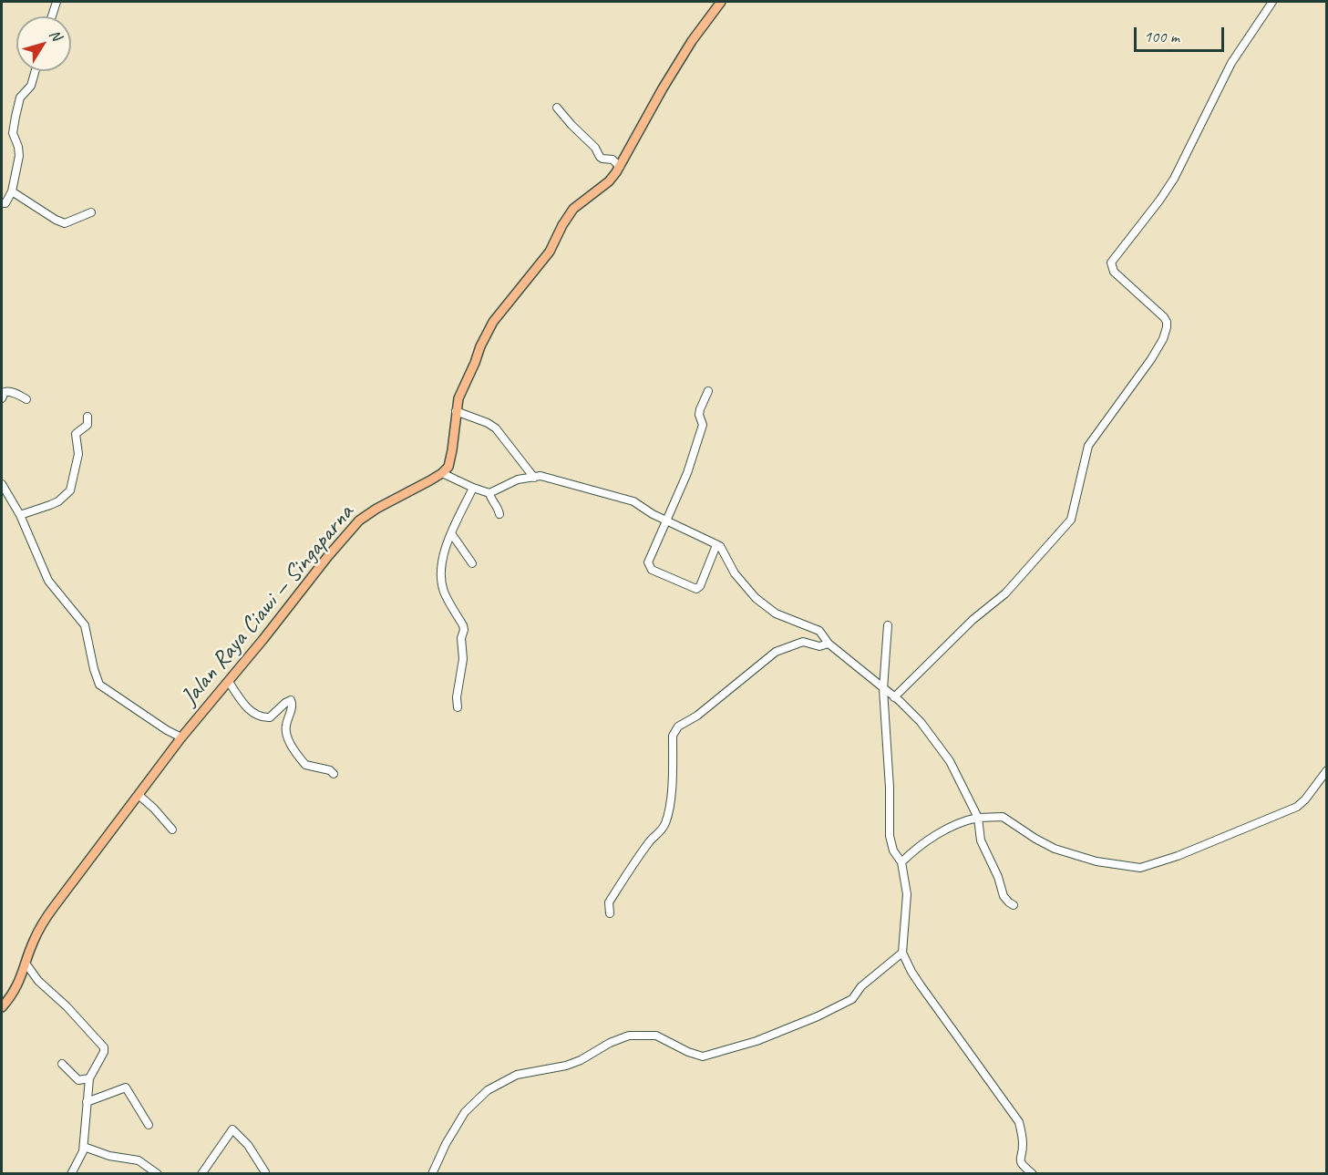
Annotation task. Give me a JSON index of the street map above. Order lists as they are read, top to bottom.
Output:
{
  "streets": {
    "main road": ["Jalan Raya Ciawi — Singaparna"]
  },
  "scale_bar": "100 m",
  "north": "top right"
}
